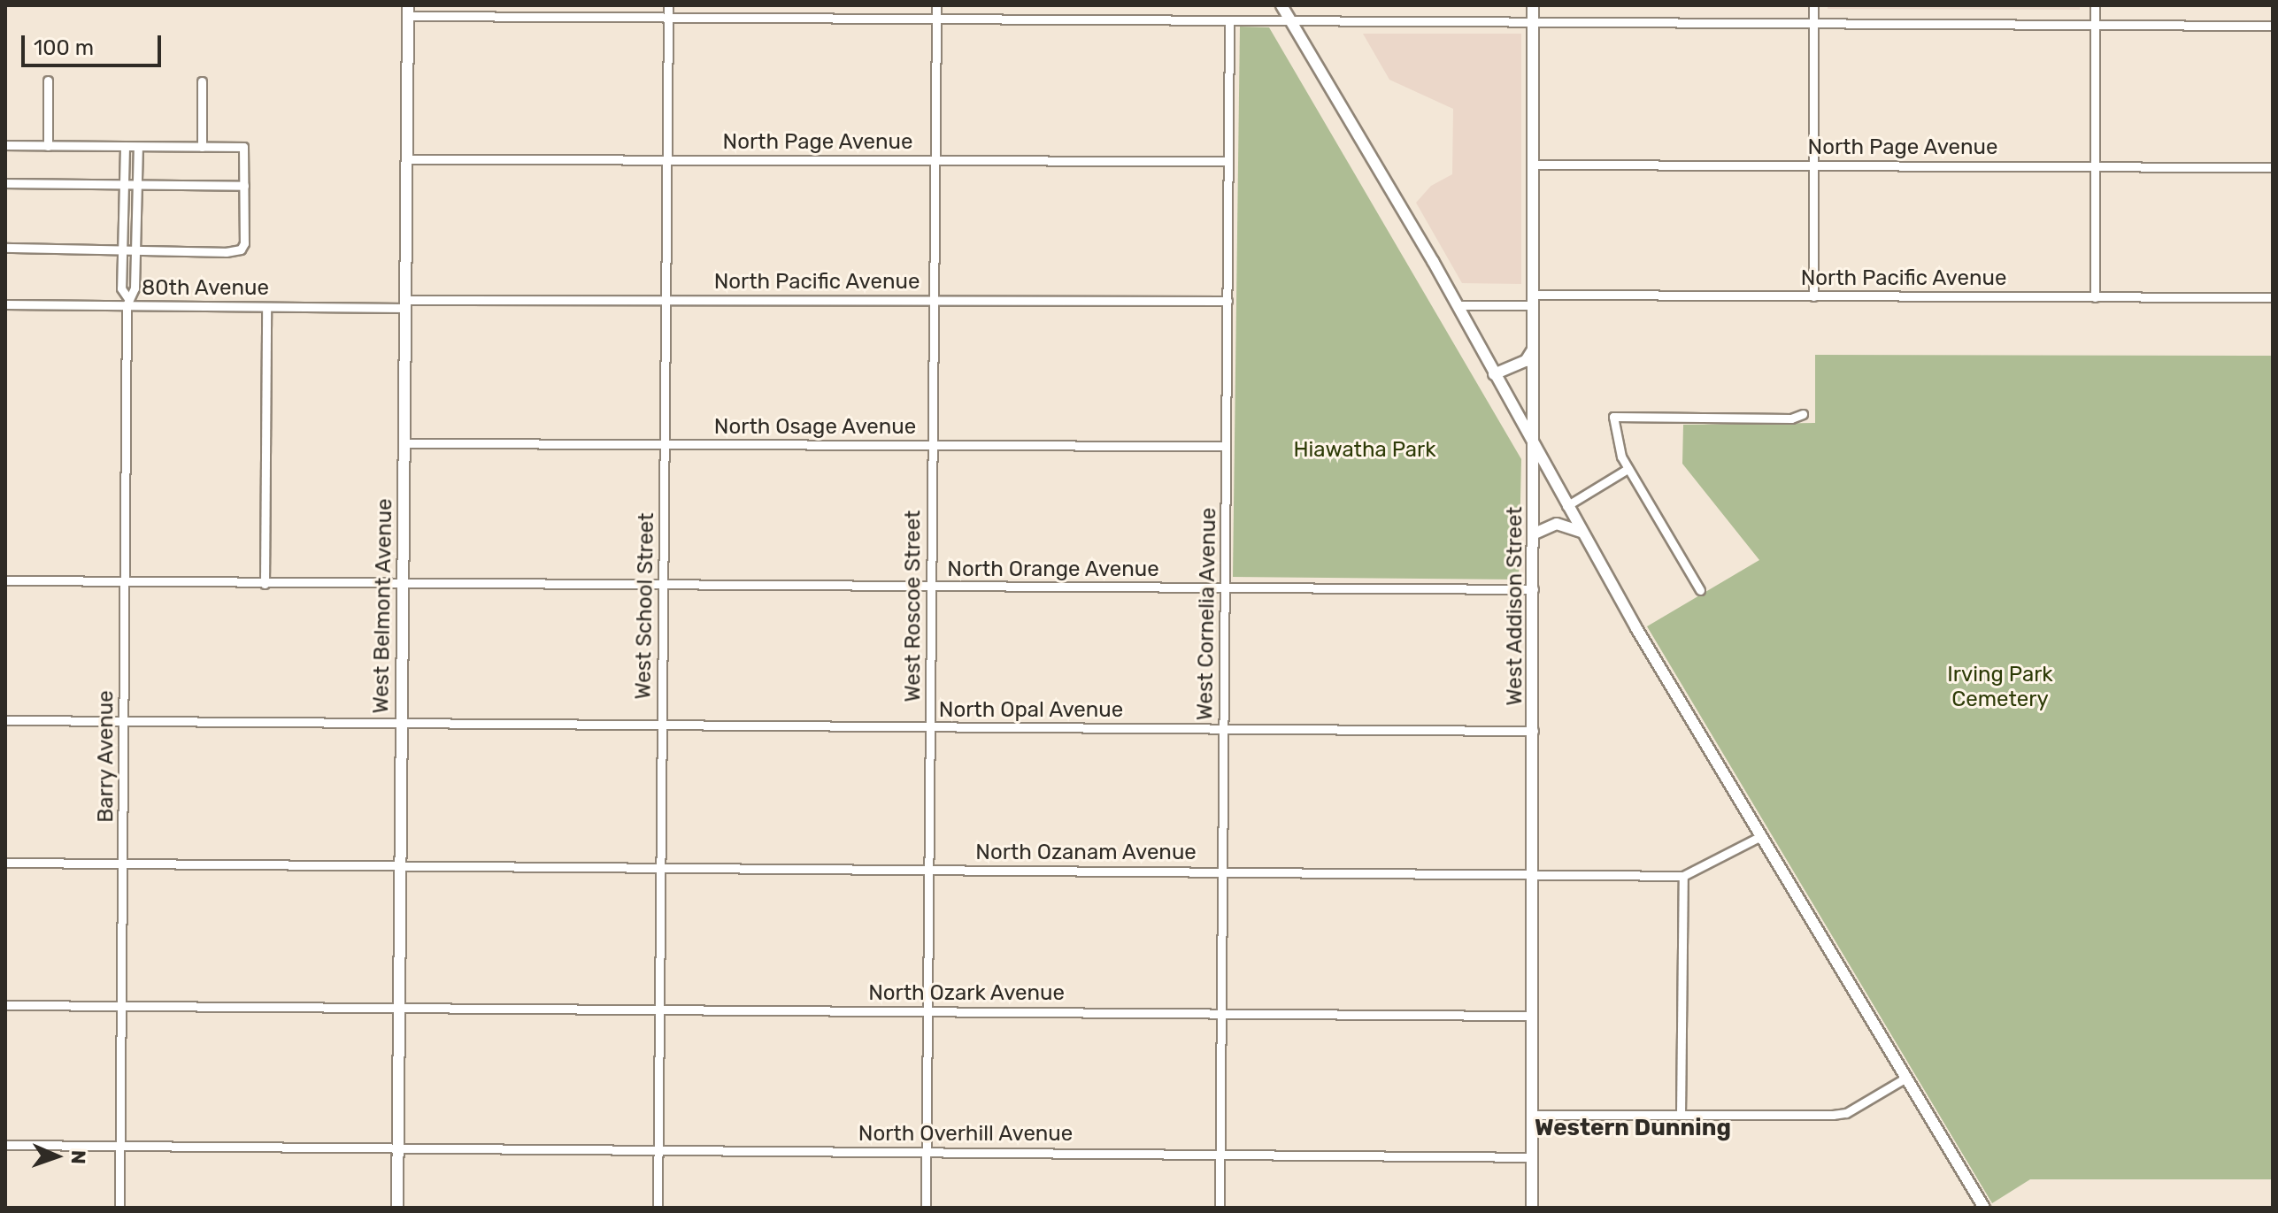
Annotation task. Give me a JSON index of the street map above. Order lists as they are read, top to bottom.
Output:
{
  "streets": {
    "main road": ["West Belmont Avenue", "West Addison Street"],
    "street": [
      "North Page Avenue",
      "North Pacific Avenue",
      "80th Avenue",
      "North Osage Avenue",
      "North Orange Avenue",
      "West School Street",
      "West Roscoe Street",
      "West Cornelia Avenue",
      "North Opal Avenue",
      "Barry Avenue",
      "North Ozanam Avenue",
      "North Ozark Avenue",
      "North Overhill Avenue"
    ]
  },
  "crossings": [
    ["North Page Avenue", "West Belmont Avenue"],
    ["North Page Avenue", "West School Street"],
    ["North Page Avenue", "West Roscoe Street"],
    ["North Page Avenue", "West Addison Street"],
    ["North Page Avenue", "West Cornelia Avenue"],
    ["North Pacific Avenue", "80th Avenue"],
    ["North Pacific Avenue", "West Belmont Avenue"],
    ["North Pacific Avenue", "West School Street"],
    ["North Pacific Avenue", "West Roscoe Street"],
    ["North Pacific Avenue", "West Addison Street"],
    ["North Pacific Avenue", "West Cornelia Avenue"],
    ["80th Avenue", "West Belmont Avenue"],
    ["80th Avenue", "Barry Avenue"],
    ["North Osage Avenue", "West Belmont Avenue"],
    ["North Osage Avenue", "West School Street"],
    ["North Osage Avenue", "West Roscoe Street"],
    ["North Osage Avenue", "West Cornelia Avenue"],
    ["North Orange Avenue", "West Belmont Avenue"],
    ["North Orange Avenue", "West School Street"],
    ["North Orange Avenue", "West Roscoe Street"],
    ["North Orange Avenue", "West Addison Street"],
    ["North Orange Avenue", "West Cornelia Avenue"],
    ["North Orange Avenue", "Barry Avenue"],
    ["West Belmont Avenue", "North Opal Avenue"],
    ["West Belmont Avenue", "North Ozanam Avenue"],
    ["West Belmont Avenue", "North Ozark Avenue"],
    ["West Belmont Avenue", "North Overhill Avenue"],
    ["West School Street", "North Opal Avenue"],
    ["West School Street", "North Ozanam Avenue"],
    ["West School Street", "North Ozark Avenue"],
    ["West School Street", "North Overhill Avenue"],
    ["West Roscoe Street", "North Opal Avenue"],
    ["West Roscoe Street", "North Ozanam Avenue"],
    ["West Roscoe Street", "North Ozark Avenue"],
    ["West Roscoe Street", "North Overhill Avenue"],
    ["West Addison Street", "North Opal Avenue"],
    ["West Addison Street", "North Ozanam Avenue"],
    ["West Addison Street", "North Ozark Avenue"],
    ["West Addison Street", "North Overhill Avenue"],
    ["West Cornelia Avenue", "North Opal Avenue"],
    ["West Cornelia Avenue", "North Ozanam Avenue"],
    ["West Cornelia Avenue", "North Ozark Avenue"],
    ["West Cornelia Avenue", "North Overhill Avenue"],
    ["North Opal Avenue", "Barry Avenue"],
    ["Barry Avenue", "North Ozanam Avenue"],
    ["Barry Avenue", "North Ozark Avenue"],
    ["Barry Avenue", "North Overhill Avenue"]
  ],
  "districts": ["Western Dunning"],
  "parks": ["Hiawatha Park", "Irving Park Cemetery"],
  "scale_bar": "100 m",
  "north": "right"
}
